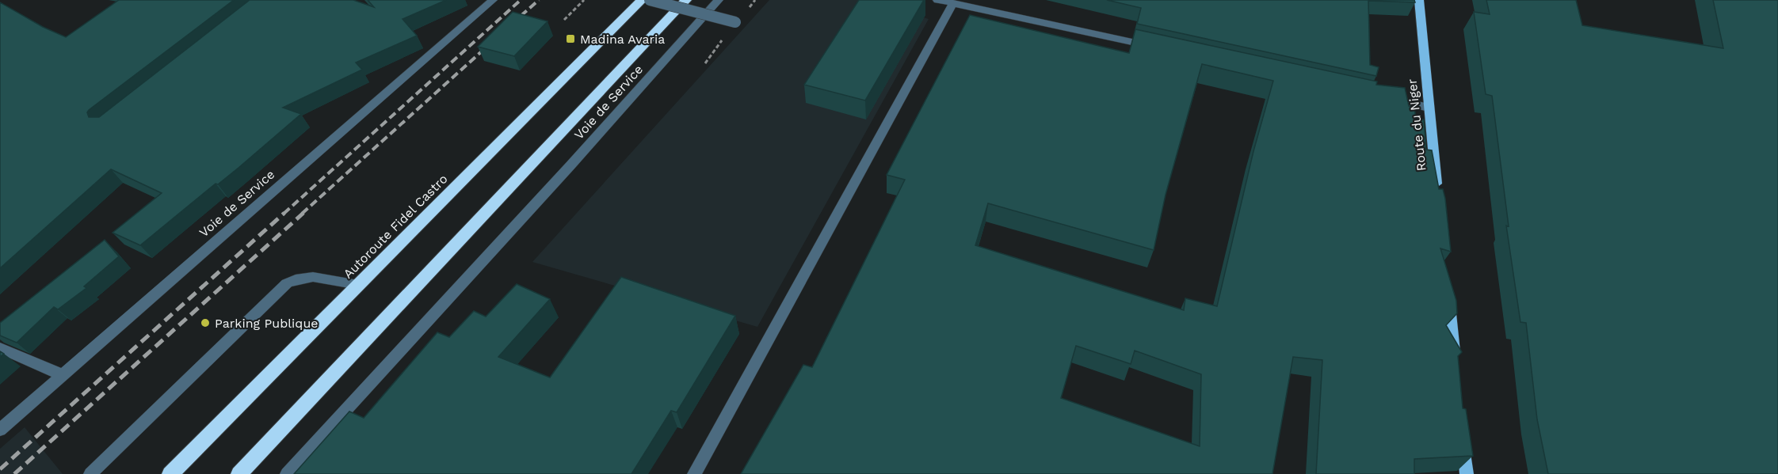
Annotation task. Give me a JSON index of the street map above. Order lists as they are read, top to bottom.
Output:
{
  "streets": {
    "highway": ["Autoroute Fidel Castro"],
    "main road": ["Route du Niger"],
    "street": ["Voie de Service"]
  },
  "places": {
    "transit": ["Madina Avaria"],
    "other": ["Parking Publique"]
  }
}
